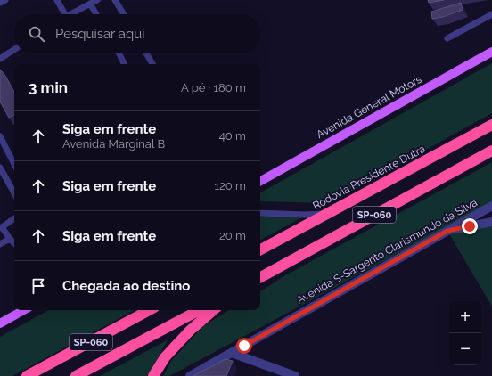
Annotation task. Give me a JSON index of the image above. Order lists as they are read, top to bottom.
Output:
{
  "streets": {
    "highway": ["Rodovia Presidente Dutra", "SP-060"],
    "main road": ["Avenida General Motors"],
    "street": ["Avenida S-Sargento Clarismundo da Silva"]
  },
  "page": {
    "search": "Pesquisar aqui",
    "heading": ["3 min", "A pé · 180 m"],
    "list": [
      ["Siga em frente", "Avenida Marginal B", "40 m"],
      ["Siga em frente", "120 m"],
      ["Siga em frente", "20 m"],
      "Chegada ao destino"
    ],
    "map_buttons": ["+", "−"]
  }
}
